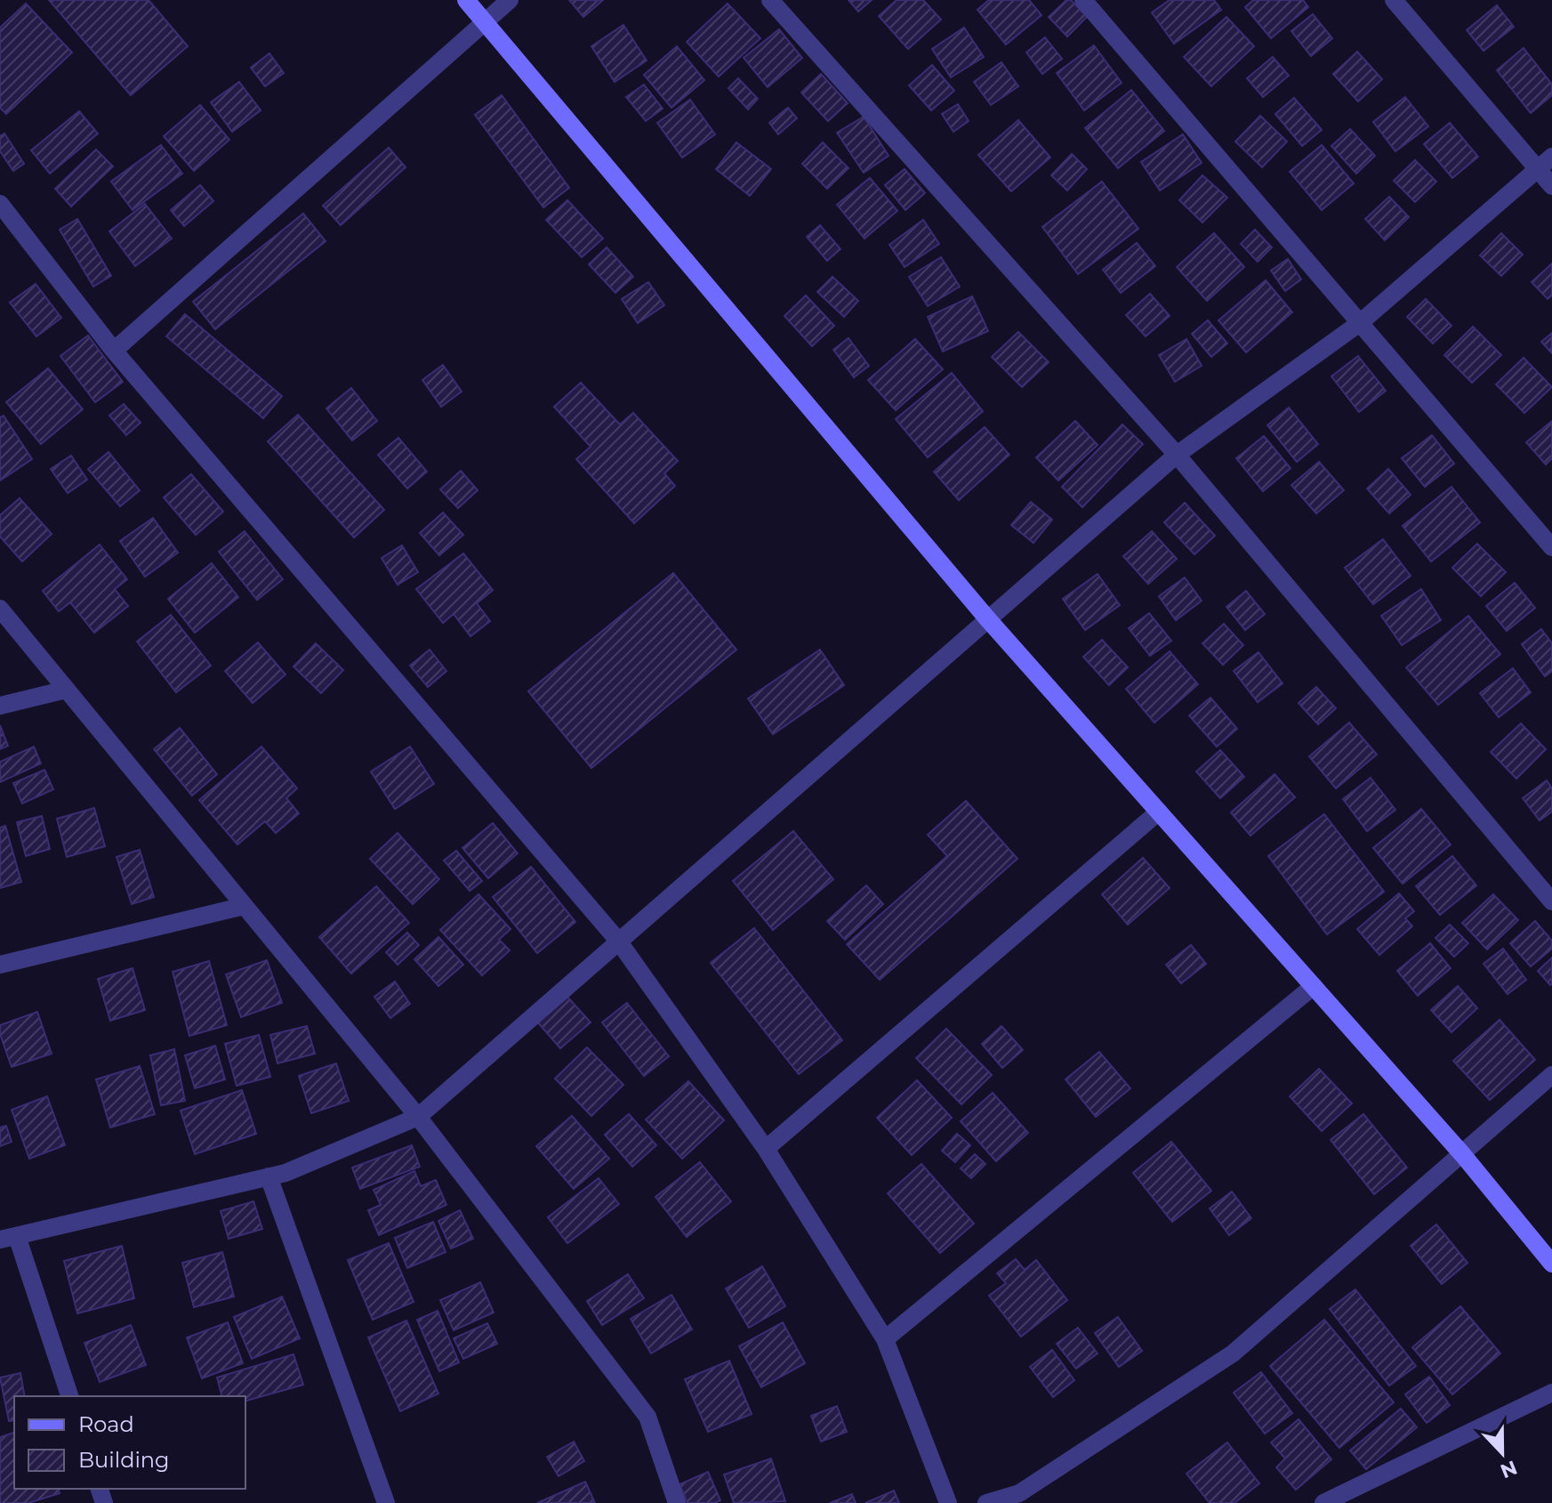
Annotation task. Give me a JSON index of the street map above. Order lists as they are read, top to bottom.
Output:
{
  "legend": ["Road", "Building"],
  "north": "bottom"
}
